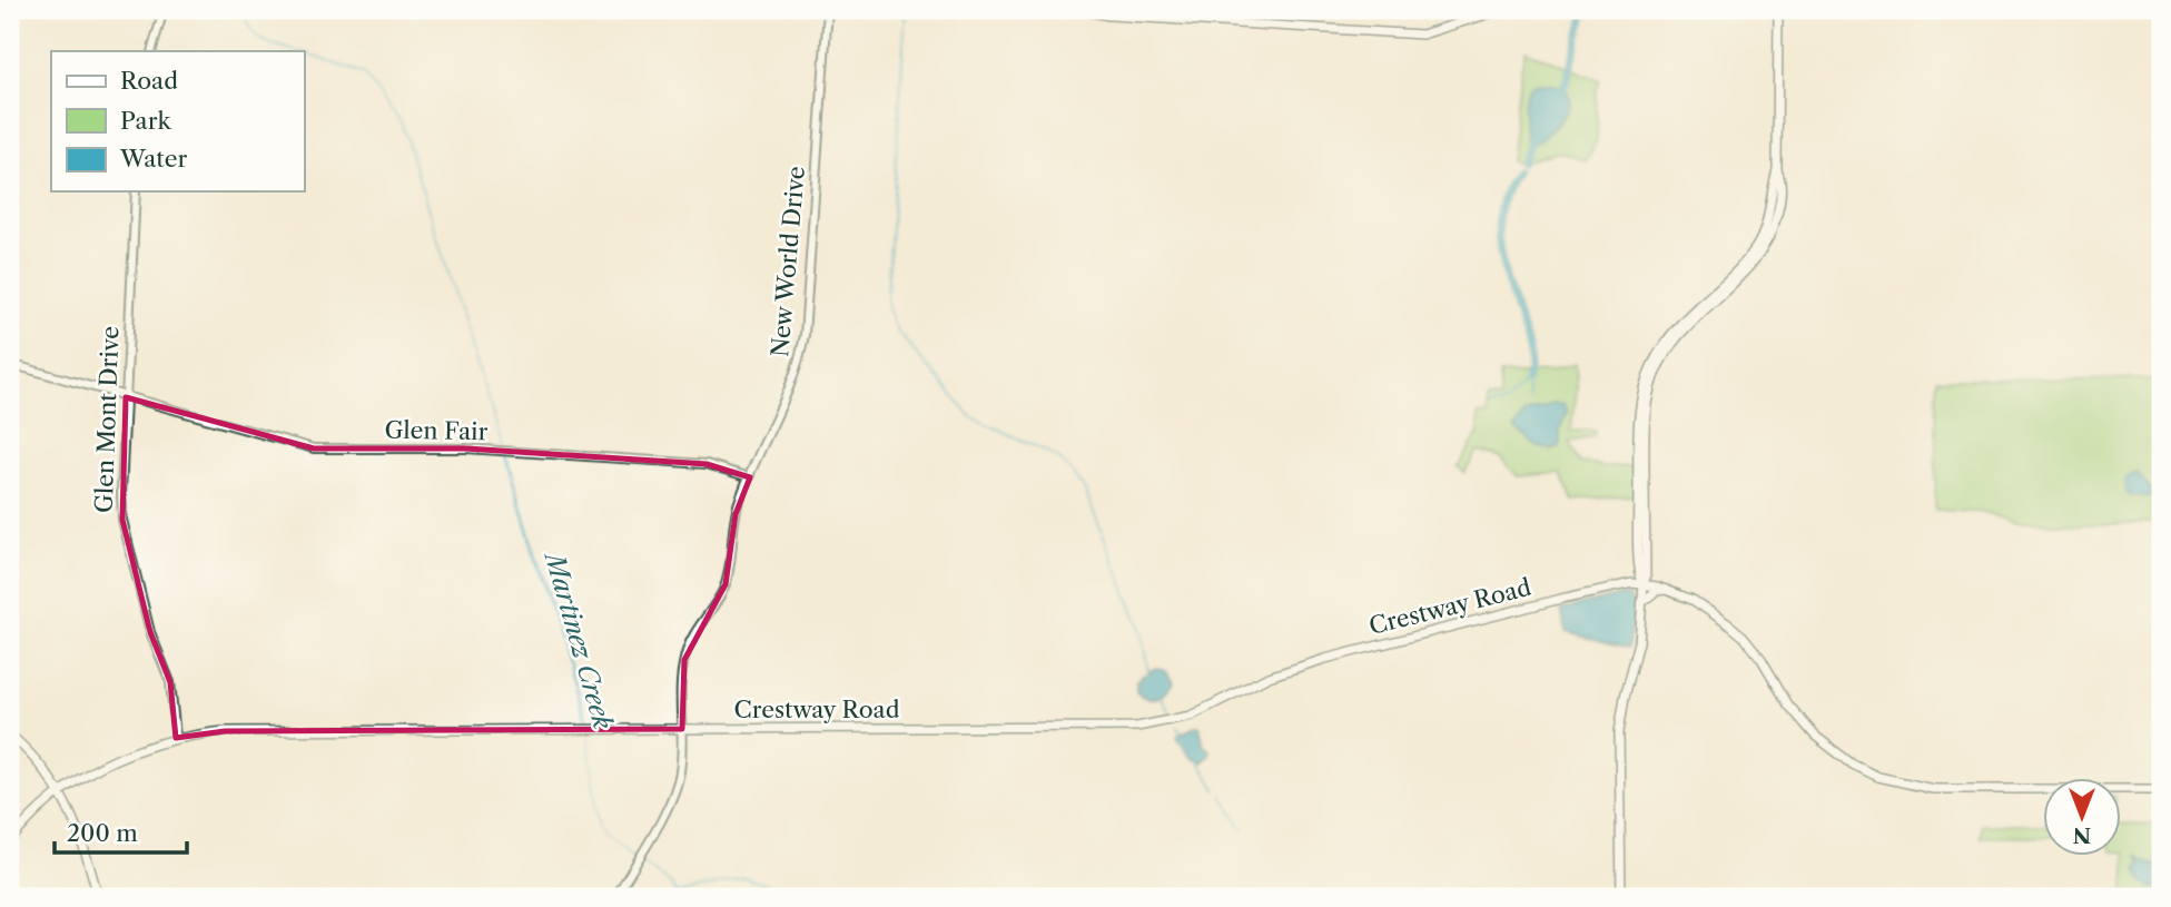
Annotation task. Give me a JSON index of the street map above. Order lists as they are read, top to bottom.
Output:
{
  "streets": {
    "main road": ["Crestway Road"],
    "street": ["New World Drive", "Glen Mont Drive", "Glen Fair"]
  },
  "crossings": [
    ["New World Drive", "Glen Fair"],
    ["New World Drive", "Crestway Road"],
    ["Glen Mont Drive", "Glen Fair"],
    ["Glen Mont Drive", "Crestway Road"]
  ],
  "water": ["Martinez Creek"],
  "legend": ["Road", "Park", "Water"],
  "scale_bar": "200 m",
  "north": "bottom"
}
